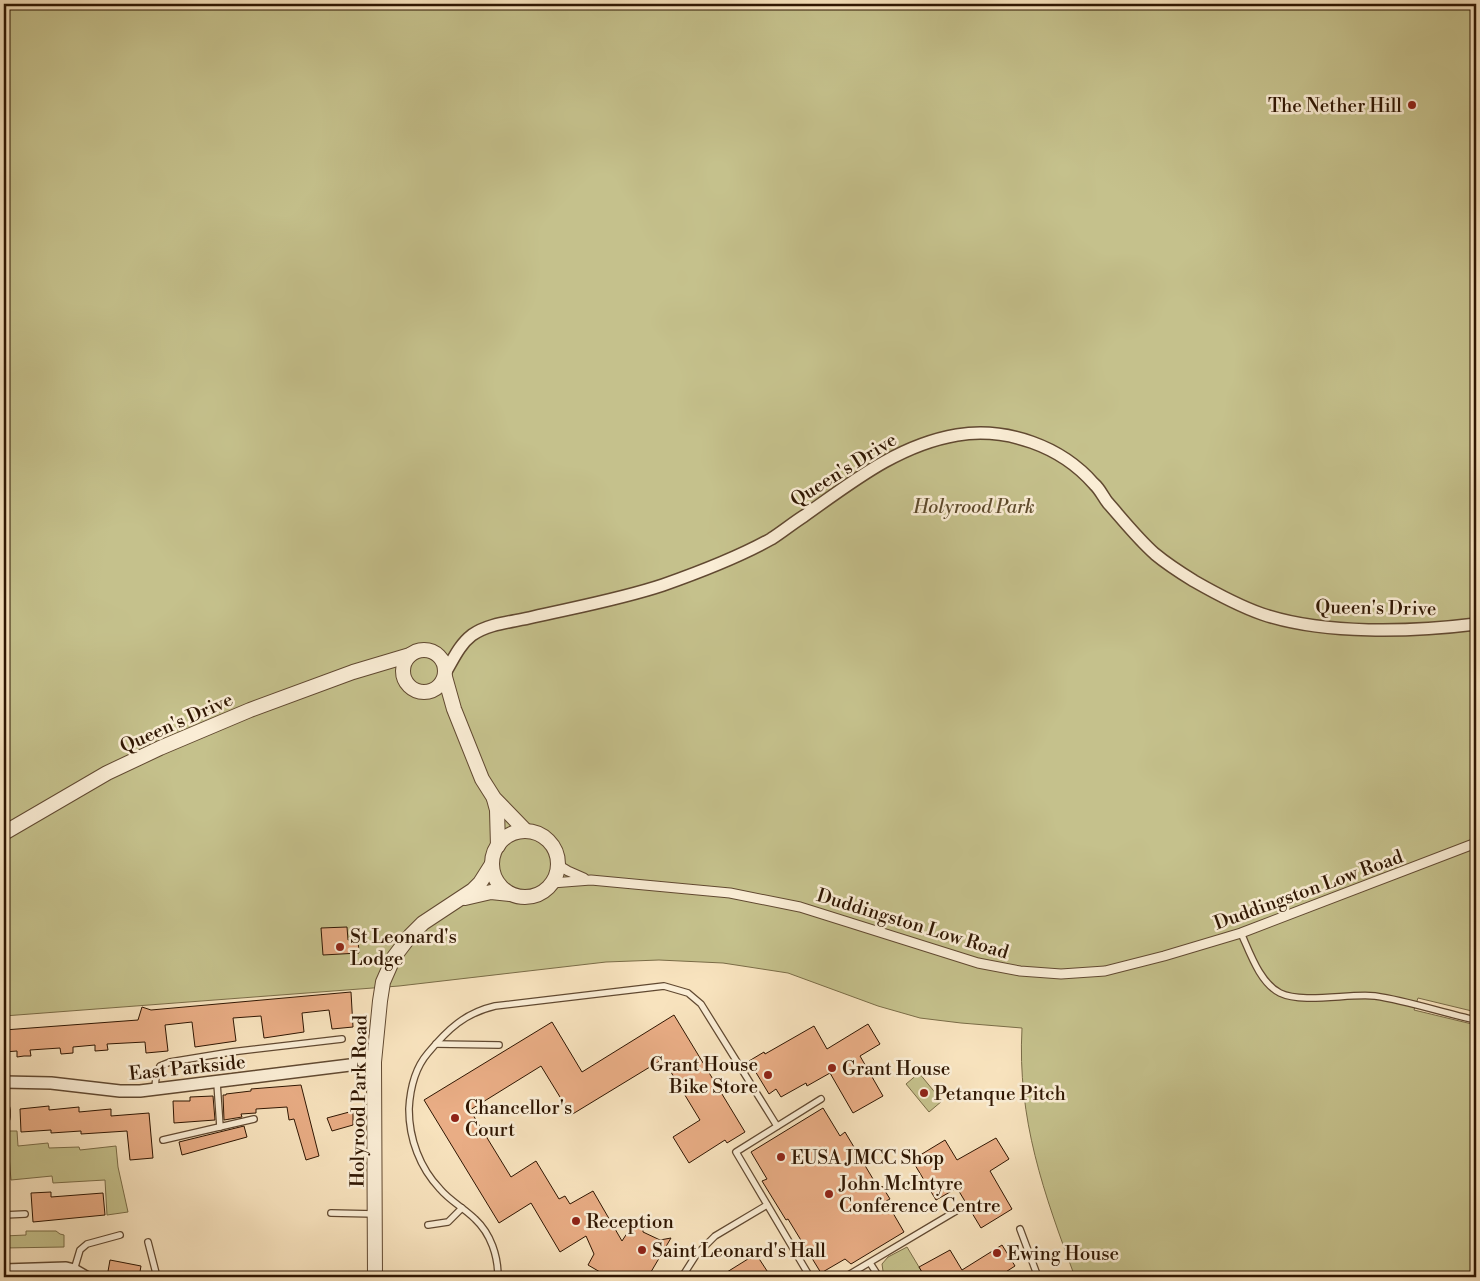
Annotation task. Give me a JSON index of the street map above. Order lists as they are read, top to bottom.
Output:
{
  "streets": {
    "street": [
      "Queen's Drive",
      "Duddingston Low Road",
      "East Parkside",
      "Holyrood Park Road"
    ]
  },
  "crossings": [
    ["Queen's Drive", "Holyrood Park Road"],
    ["East Parkside", "Holyrood Park Road"]
  ],
  "parks": ["Holyrood Park"],
  "places": [
    "The Nether Hill",
    "St Leonard's Lodge",
    "Grant House",
    "Grant House Bike Store",
    "Petanque Pitch",
    "Chancellor's Court",
    "EUSA JMCC Shop",
    "John McIntyre Conference Centre",
    "Reception",
    "Saint Leonard's Hall",
    "Ewing House"
  ]
}
